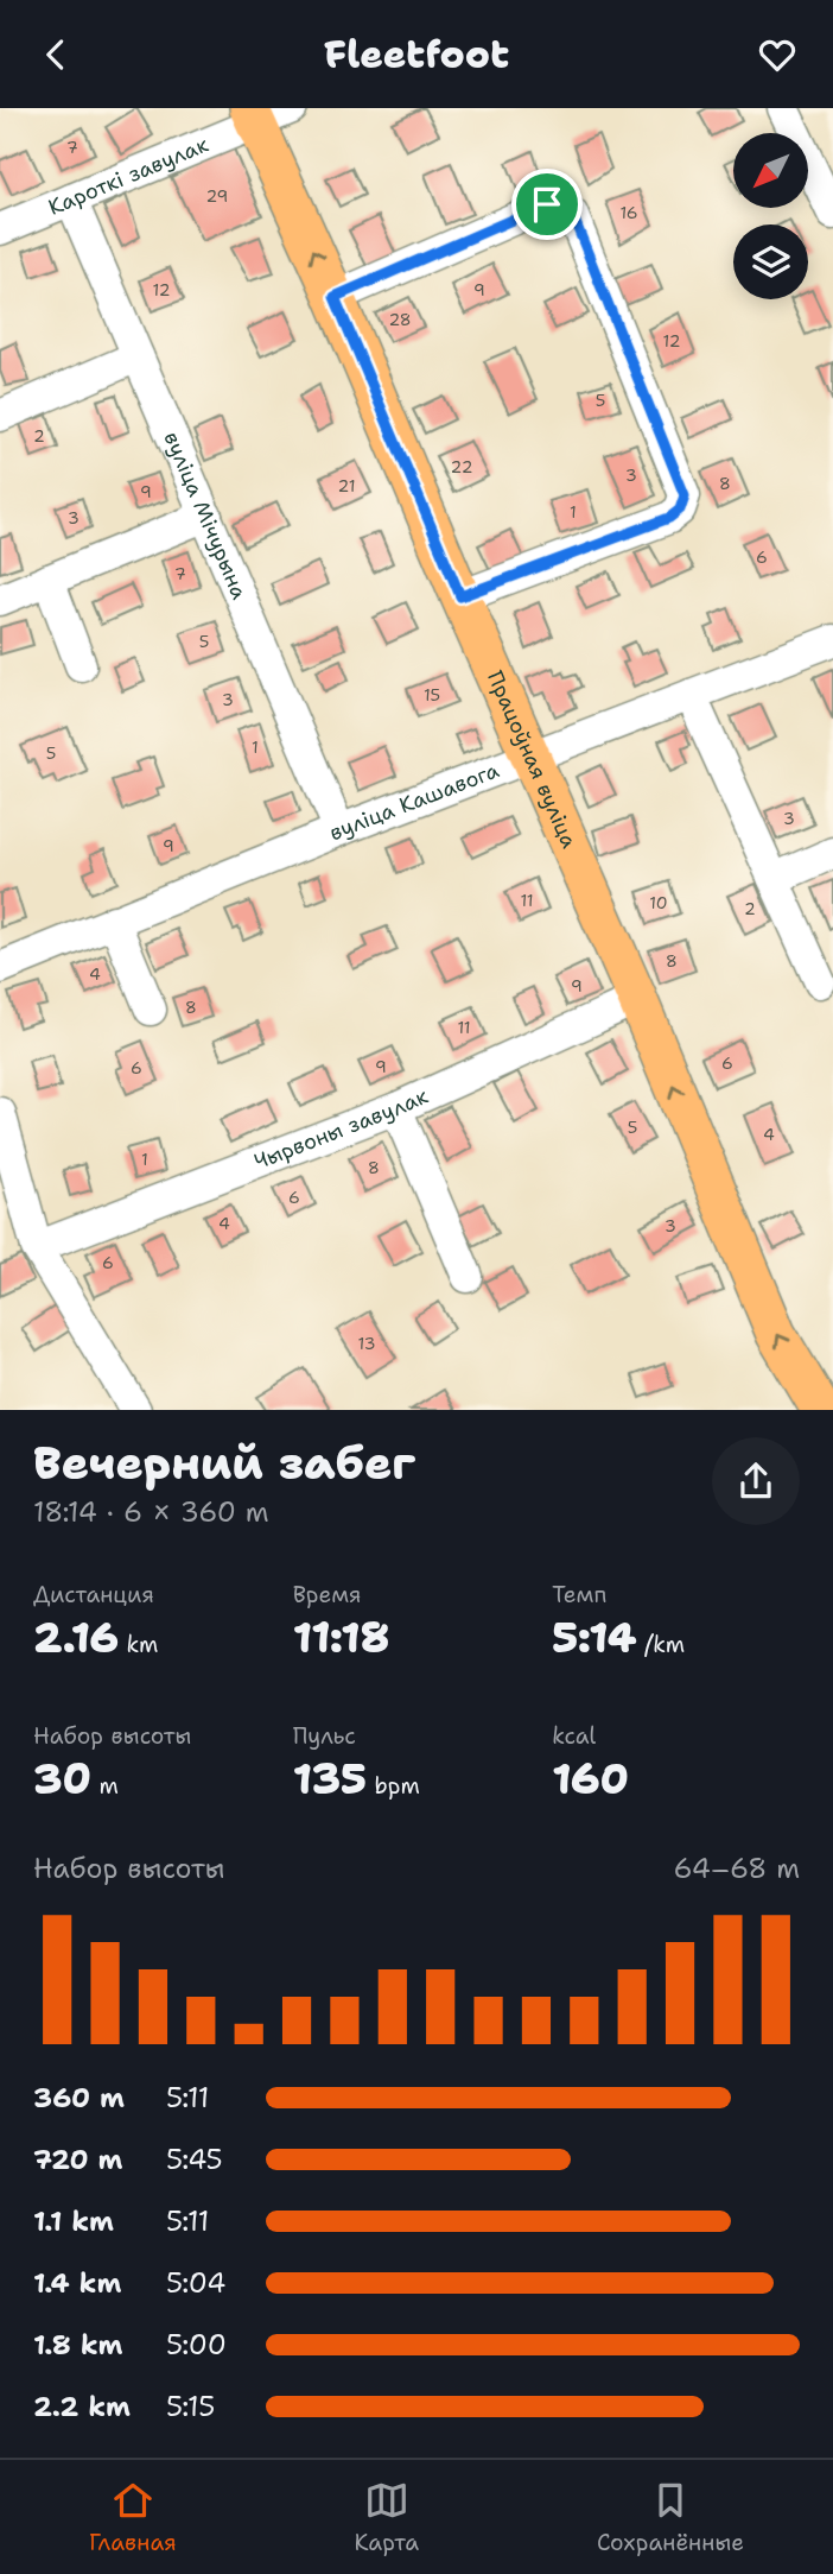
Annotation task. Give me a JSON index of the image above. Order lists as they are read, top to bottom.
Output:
{
  "streets": {
    "main road": ["Працоўная вуліца"],
    "street": [
      "Кароткі завулак",
      "вуліца Мічурына",
      "вуліца Кашавога",
      "Чырвоны завулак"
    ]
  },
  "crossings": [
    ["Кароткі завулак", "вуліца Мічурына"],
    ["Кароткі завулак", "Працоўная вуліца"],
    ["вуліца Мічурына", "вуліца Кашавога"],
    ["Працоўная вуліца", "вуліца Кашавога"],
    ["Працоўная вуліца", "Чырвоны завулак"]
  ],
  "one_way": ["Працоўная вуліца"],
  "house_numbers": [
    "7",
    "29",
    "16",
    "12",
    "9",
    "28",
    "12",
    "5",
    "2",
    "22",
    "3",
    "8",
    "21",
    "9",
    "1",
    "3",
    "6",
    "7",
    "5",
    "15",
    "3",
    "1",
    "5",
    "3",
    "9",
    "11",
    "10",
    "2",
    "8",
    "4",
    "9",
    "8",
    "11",
    "6",
    "9",
    "6",
    "5",
    "4",
    "1",
    "8",
    "6",
    "4",
    "3",
    "6",
    "13"
  ],
  "north": "bottom left",
  "page": {
    "header": "Fleetfoot",
    "heading": ["Вечерний забег", "18:14 · 6 × 360 m"],
    "stats": [
      ["Дистанция", "2.16 km"],
      ["Время", "11:18"],
      ["Темп", "5:14 /km"],
      ["Набор высоты", "30 m"],
      ["Пульс", "135 bpm"],
      ["kcal", "160"]
    ],
    "chart": ["Набор высоты", "64–68 m"],
    "list": [
      {
        "name": "360 m",
        "note": "5:11"
      },
      {
        "name": "720 m",
        "note": "5:45"
      },
      {
        "name": "1.1 km",
        "note": "5:11"
      },
      {
        "name": "1.4 km",
        "note": "5:04"
      },
      {
        "name": "1.8 km",
        "note": "5:00"
      },
      {
        "name": "2.2 km",
        "note": "5:15"
      }
    ],
    "tabs": ["Главная", "Карта", "Сохранённые"]
  }
}
